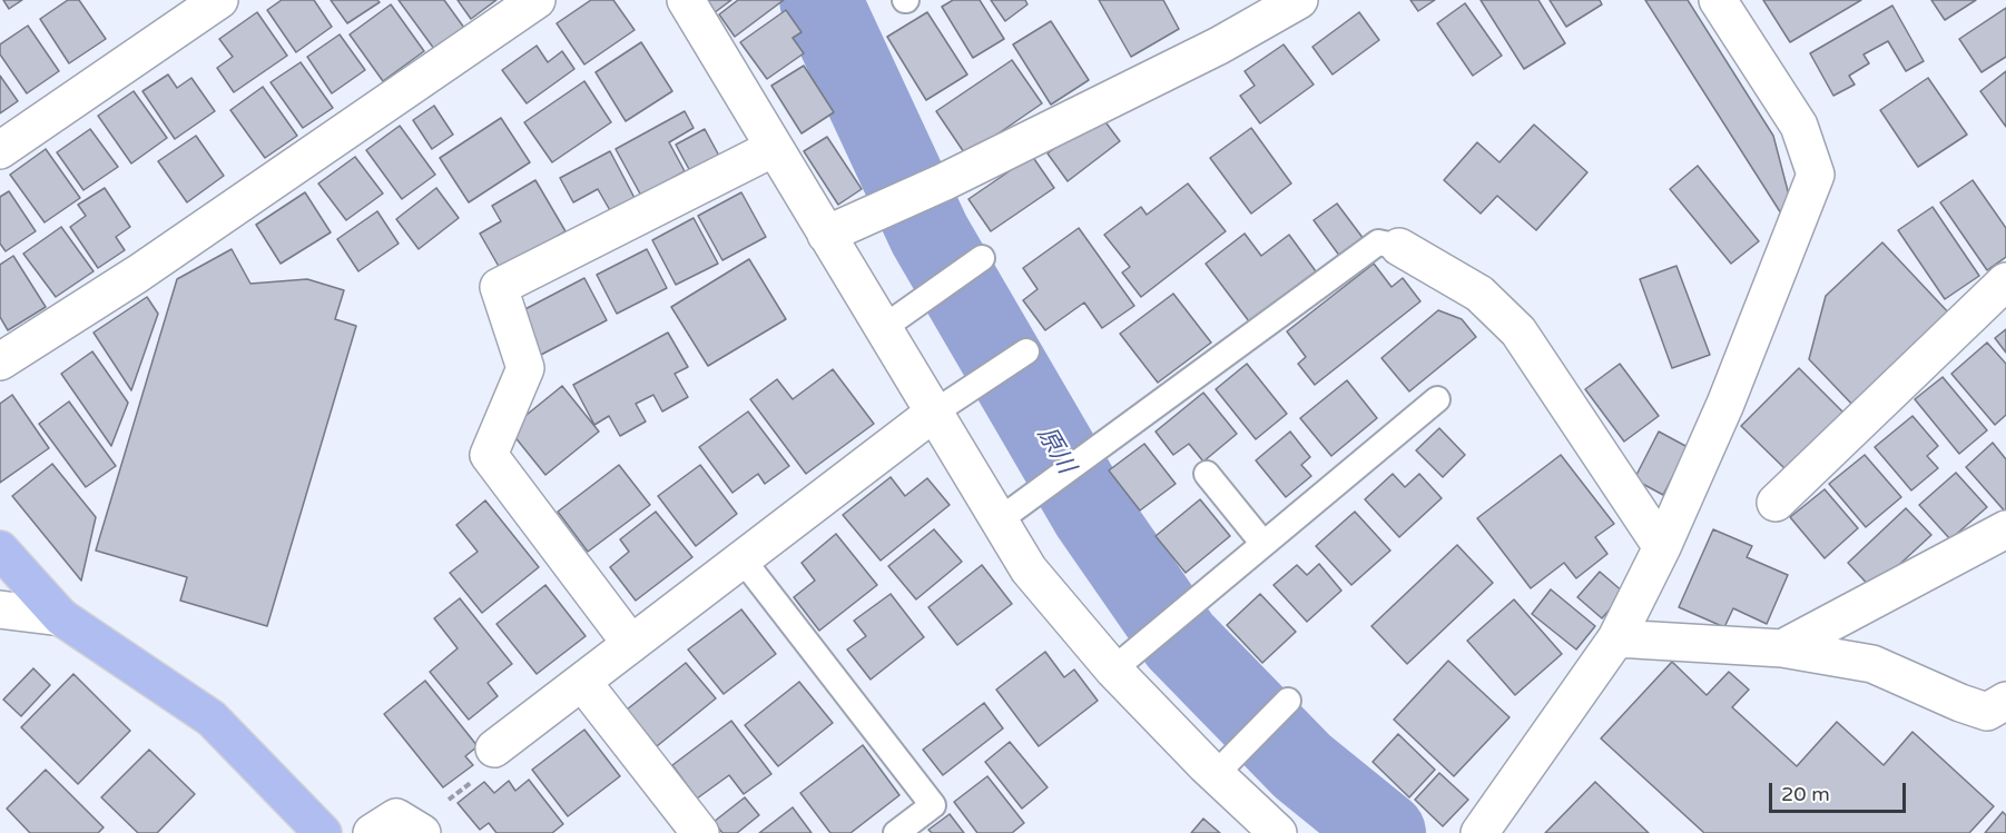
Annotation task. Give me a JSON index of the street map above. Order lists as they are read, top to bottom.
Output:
{
  "water": ["原川"],
  "scale_bar": "20 m"
}
